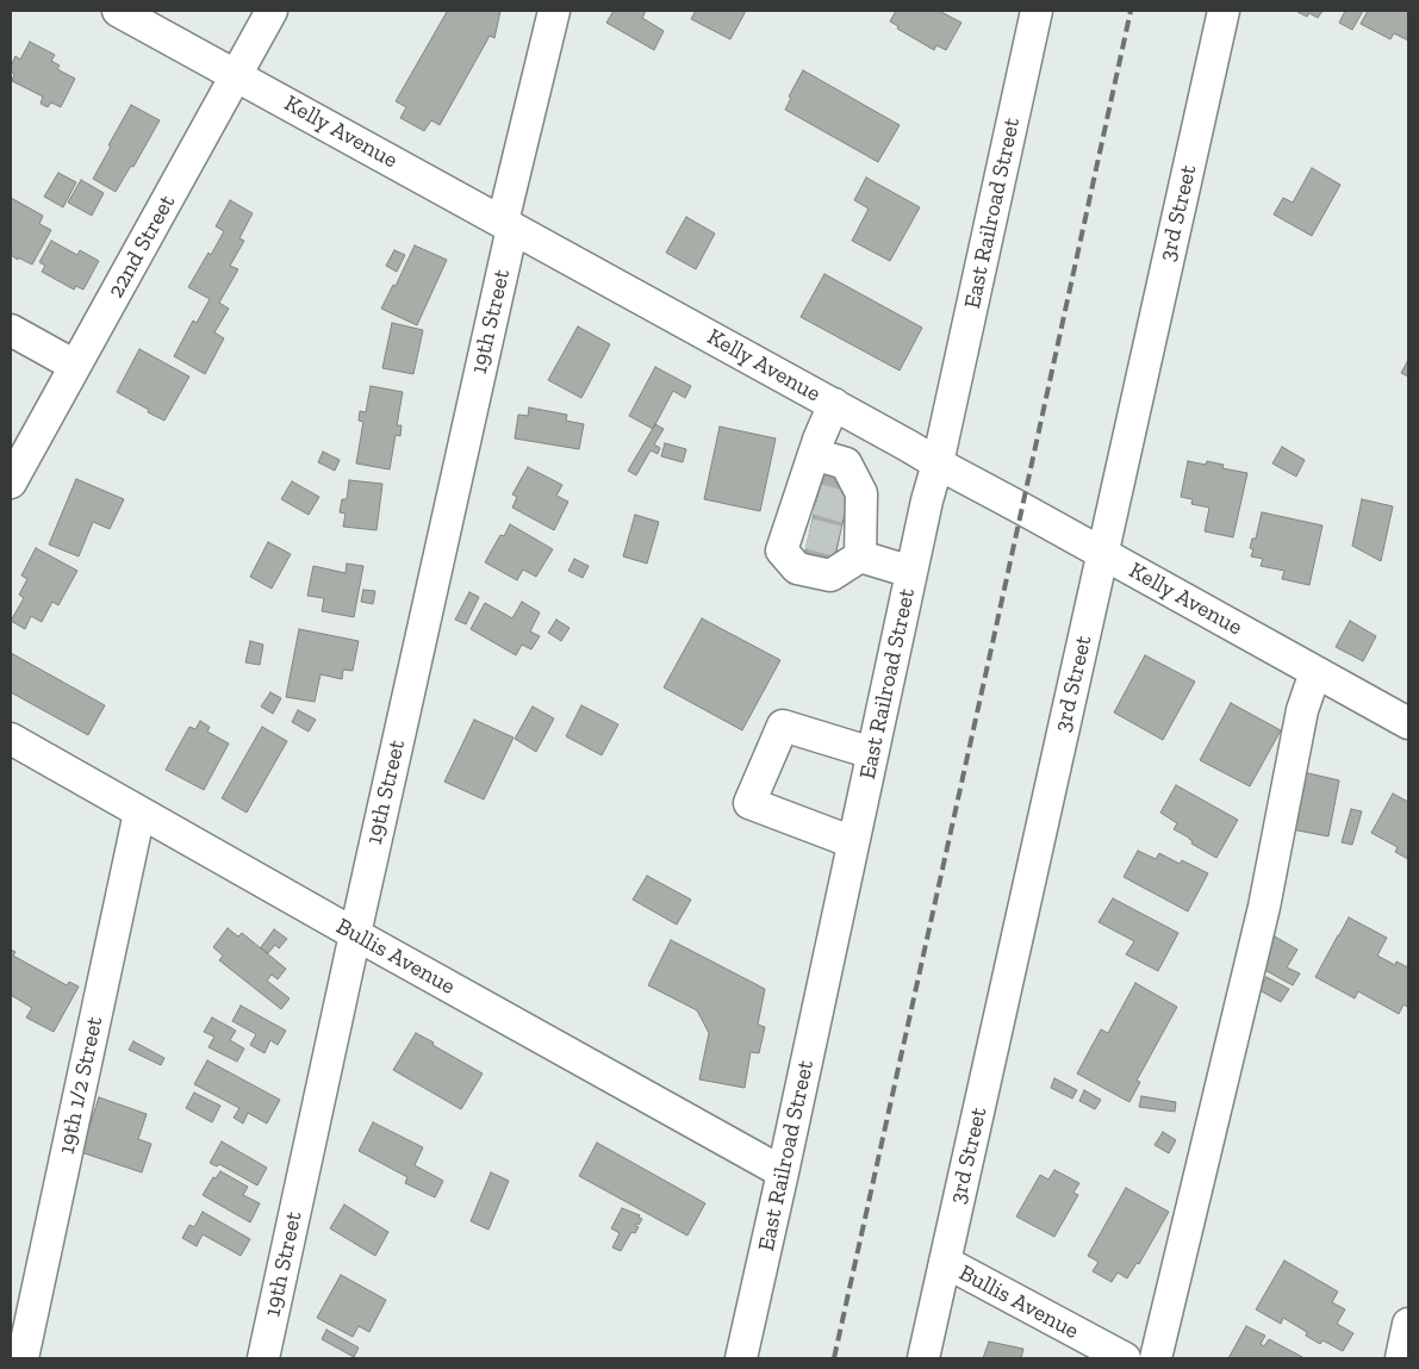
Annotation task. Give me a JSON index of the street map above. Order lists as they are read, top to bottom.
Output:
{
  "streets": {
    "street": [
      "Kelly Avenue",
      "East Railroad Street",
      "3rd Street",
      "22nd Street",
      "19th Street",
      "Bullis Avenue",
      "19th 1/2 Street"
    ]
  },
  "crossings": [
    ["Kelly Avenue", "East Railroad Street"],
    ["Kelly Avenue", "3rd Street"],
    ["Kelly Avenue", "22nd Street"],
    ["Kelly Avenue", "19th Street"],
    ["East Railroad Street", "Bullis Avenue"],
    ["3rd Street", "Bullis Avenue"],
    ["19th Street", "Bullis Avenue"],
    ["Bullis Avenue", "19th 1/2 Street"]
  ]
}
